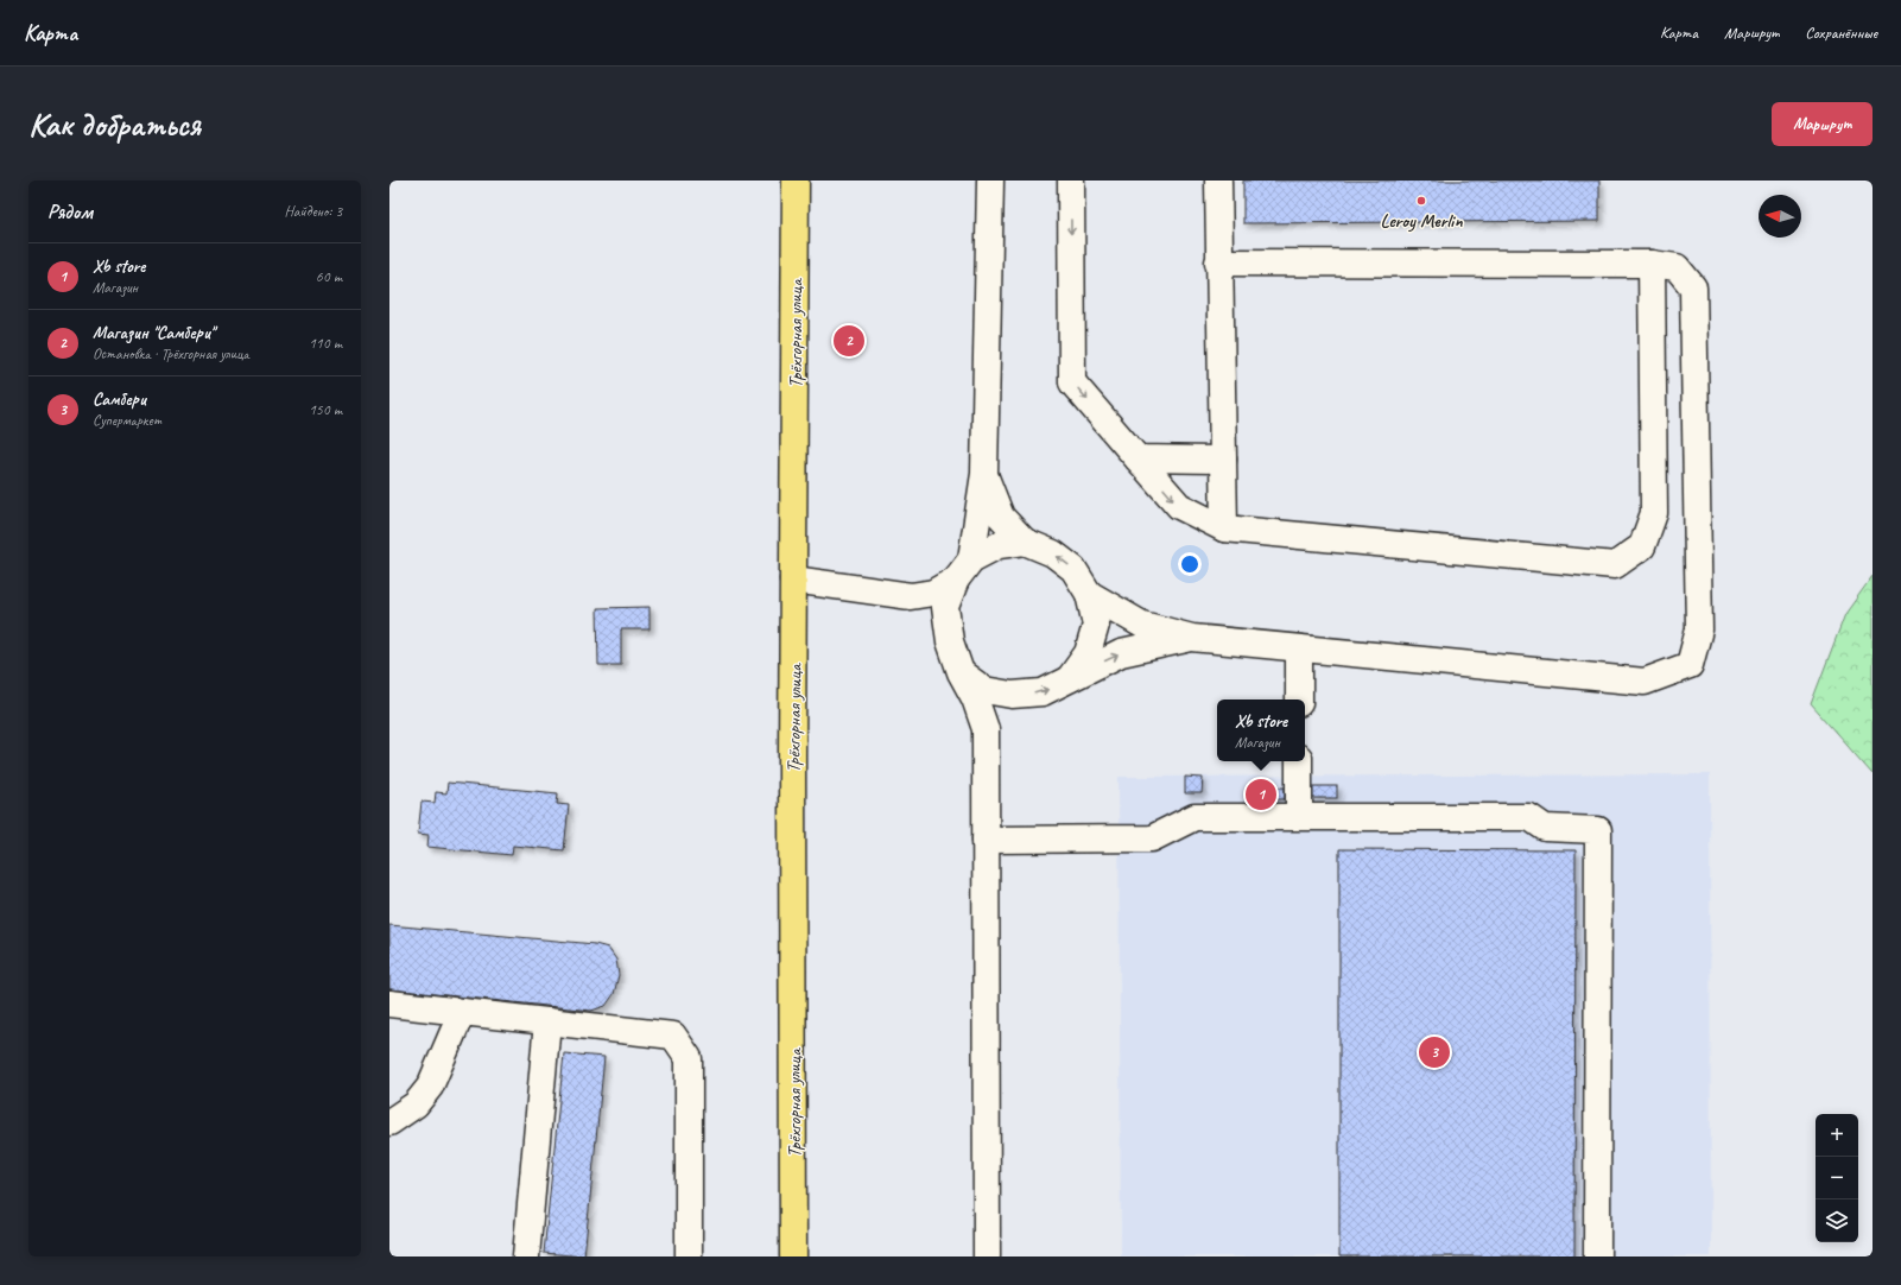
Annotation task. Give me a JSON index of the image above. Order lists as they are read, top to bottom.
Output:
{
  "streets": {
    "highway": ["Трёхгорная улица"]
  },
  "places": ["Leroy Merlin"],
  "north": "left",
  "page": {
    "header": "Карта",
    "nav": ["Карта", "Маршрут", "Сохранённые"],
    "buttons": "Маршрут",
    "title": "Как добраться",
    "heading": ["Рядом", "Найдено: 3"],
    "list": [
      {
        "mark": "1",
        "name": "Xb store",
        "note": "Магазин",
        "value": "60 m"
      },
      {
        "mark": "2",
        "name": "Магазин \"Самбери\"",
        "note": "Остановка · Трёхгорная улица",
        "value": "110 m"
      },
      {
        "mark": "3",
        "name": "Самбери",
        "note": "Супермаркет",
        "value": "150 m"
      }
    ],
    "pins": ["2", "1", "3"],
    "popup": ["Xb store", "Магазин"],
    "map_buttons": ["+", "−"]
  }
}
